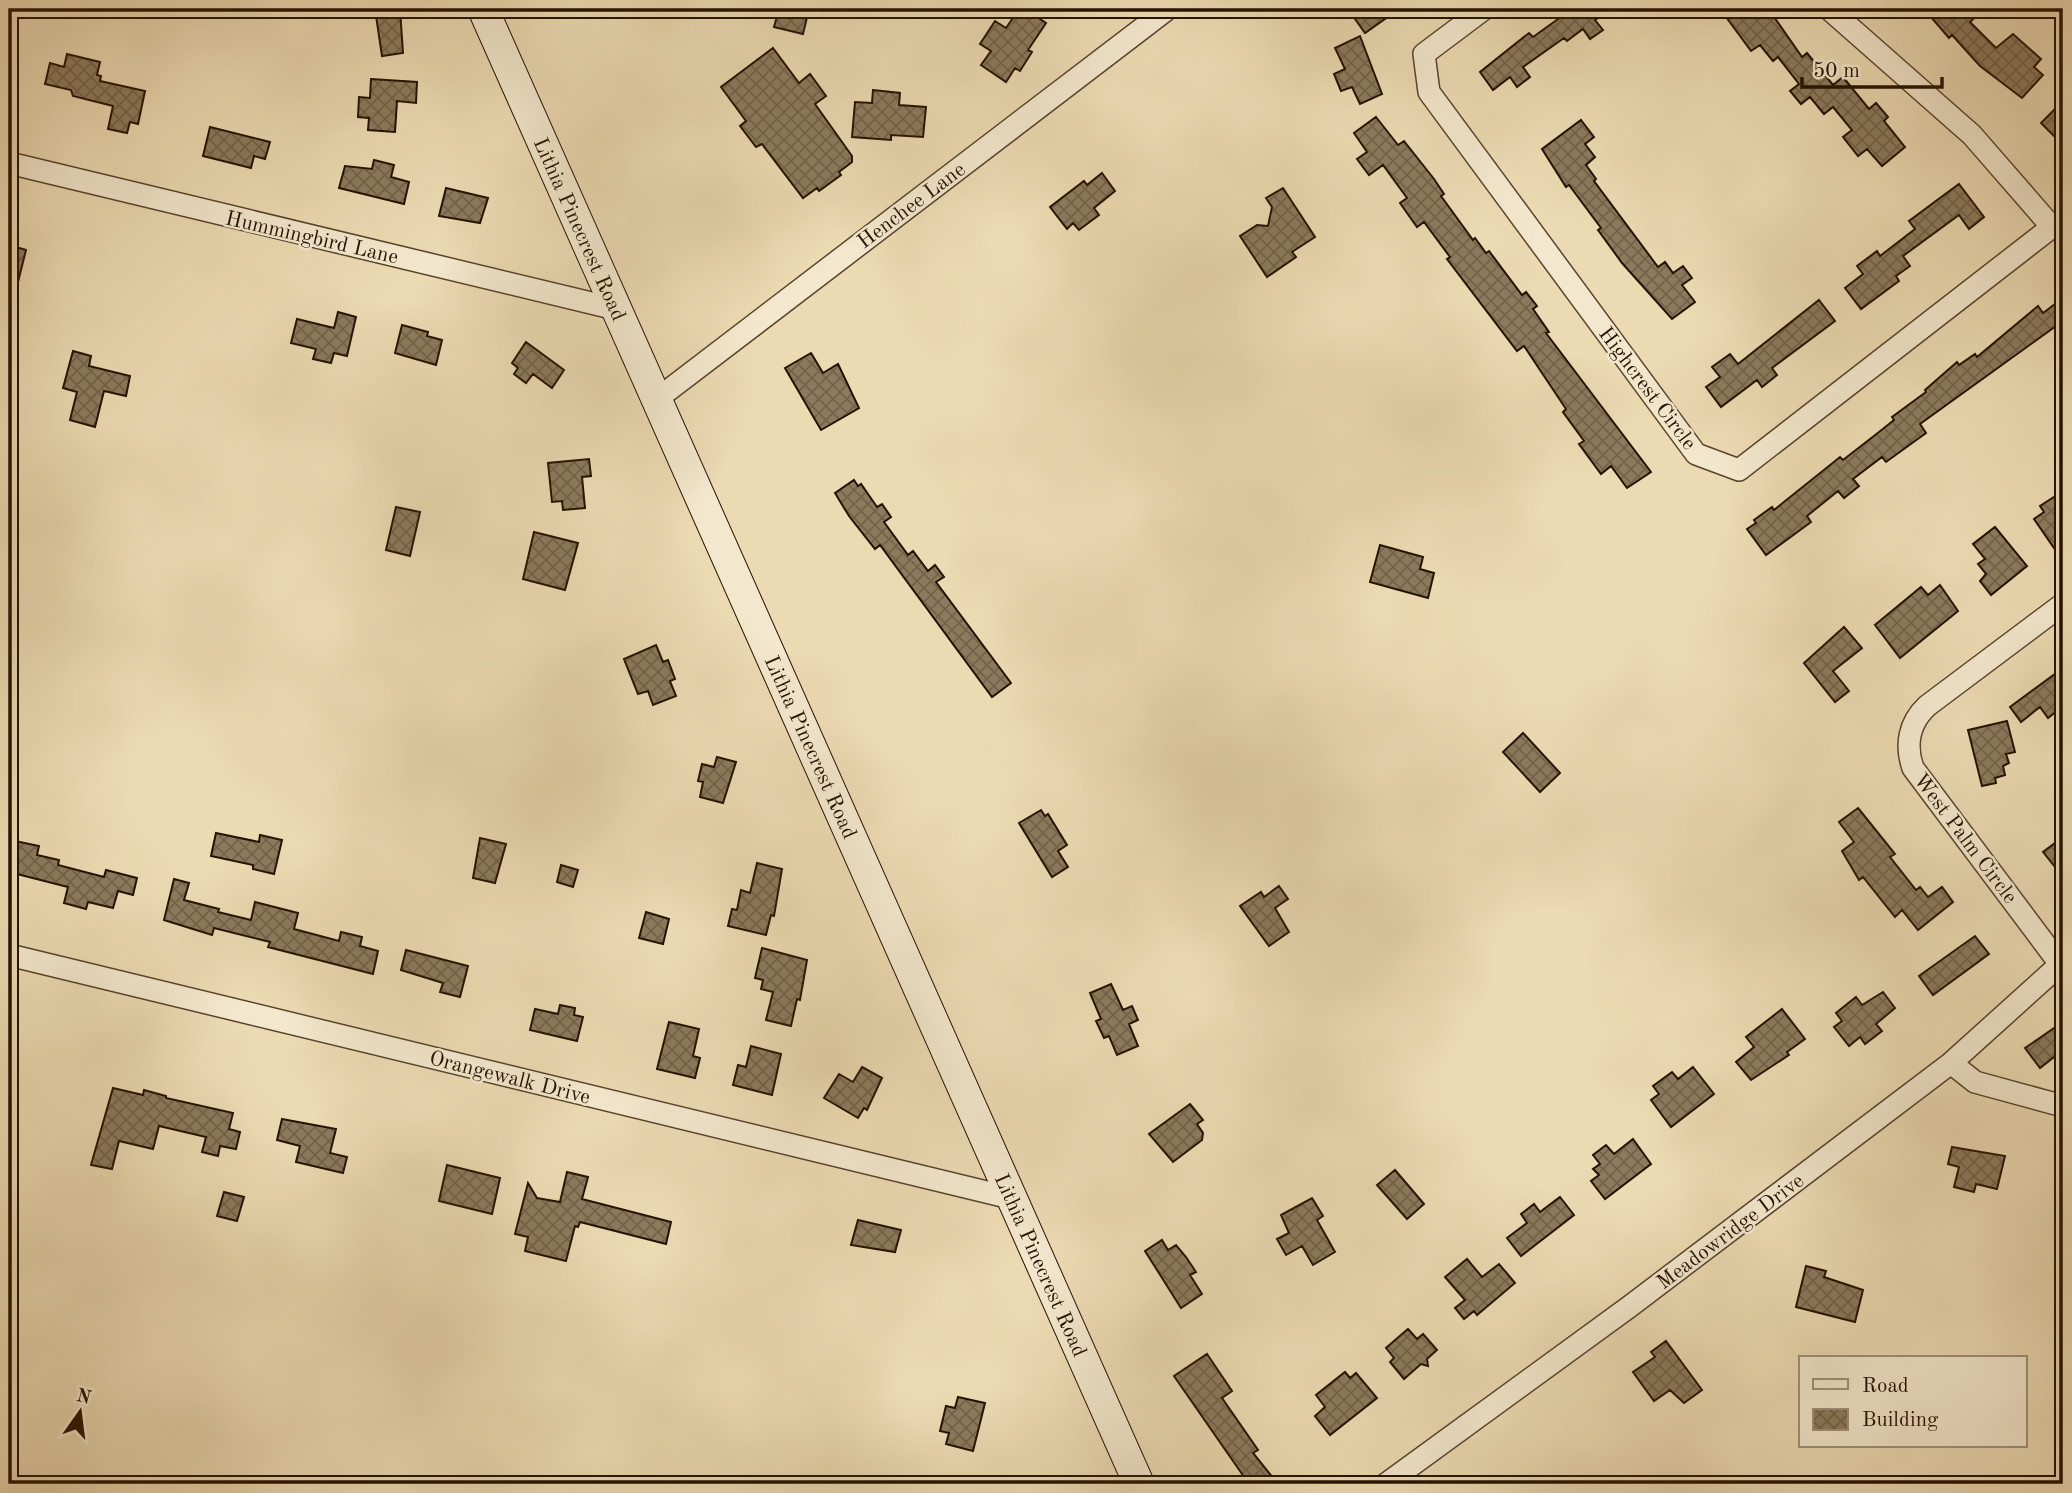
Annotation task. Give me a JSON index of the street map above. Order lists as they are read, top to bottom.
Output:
{
  "streets": {
    "main road": ["Lithia Pinecrest Road"],
    "street": [
      "Henchee Lane",
      "Hummingbird Lane",
      "Highcrest Circle",
      "West Palm Circle",
      "Orangewalk Drive",
      "Meadowridge Drive"
    ]
  },
  "crossings": [
    ["Henchee Lane", "Lithia Pinecrest Road"],
    ["Lithia Pinecrest Road", "Hummingbird Lane"],
    ["Lithia Pinecrest Road", "Orangewalk Drive"],
    ["West Palm Circle", "Meadowridge Drive"]
  ],
  "legend": ["Road", "Building"],
  "scale_bar": "50 m",
  "north": "top"
}
